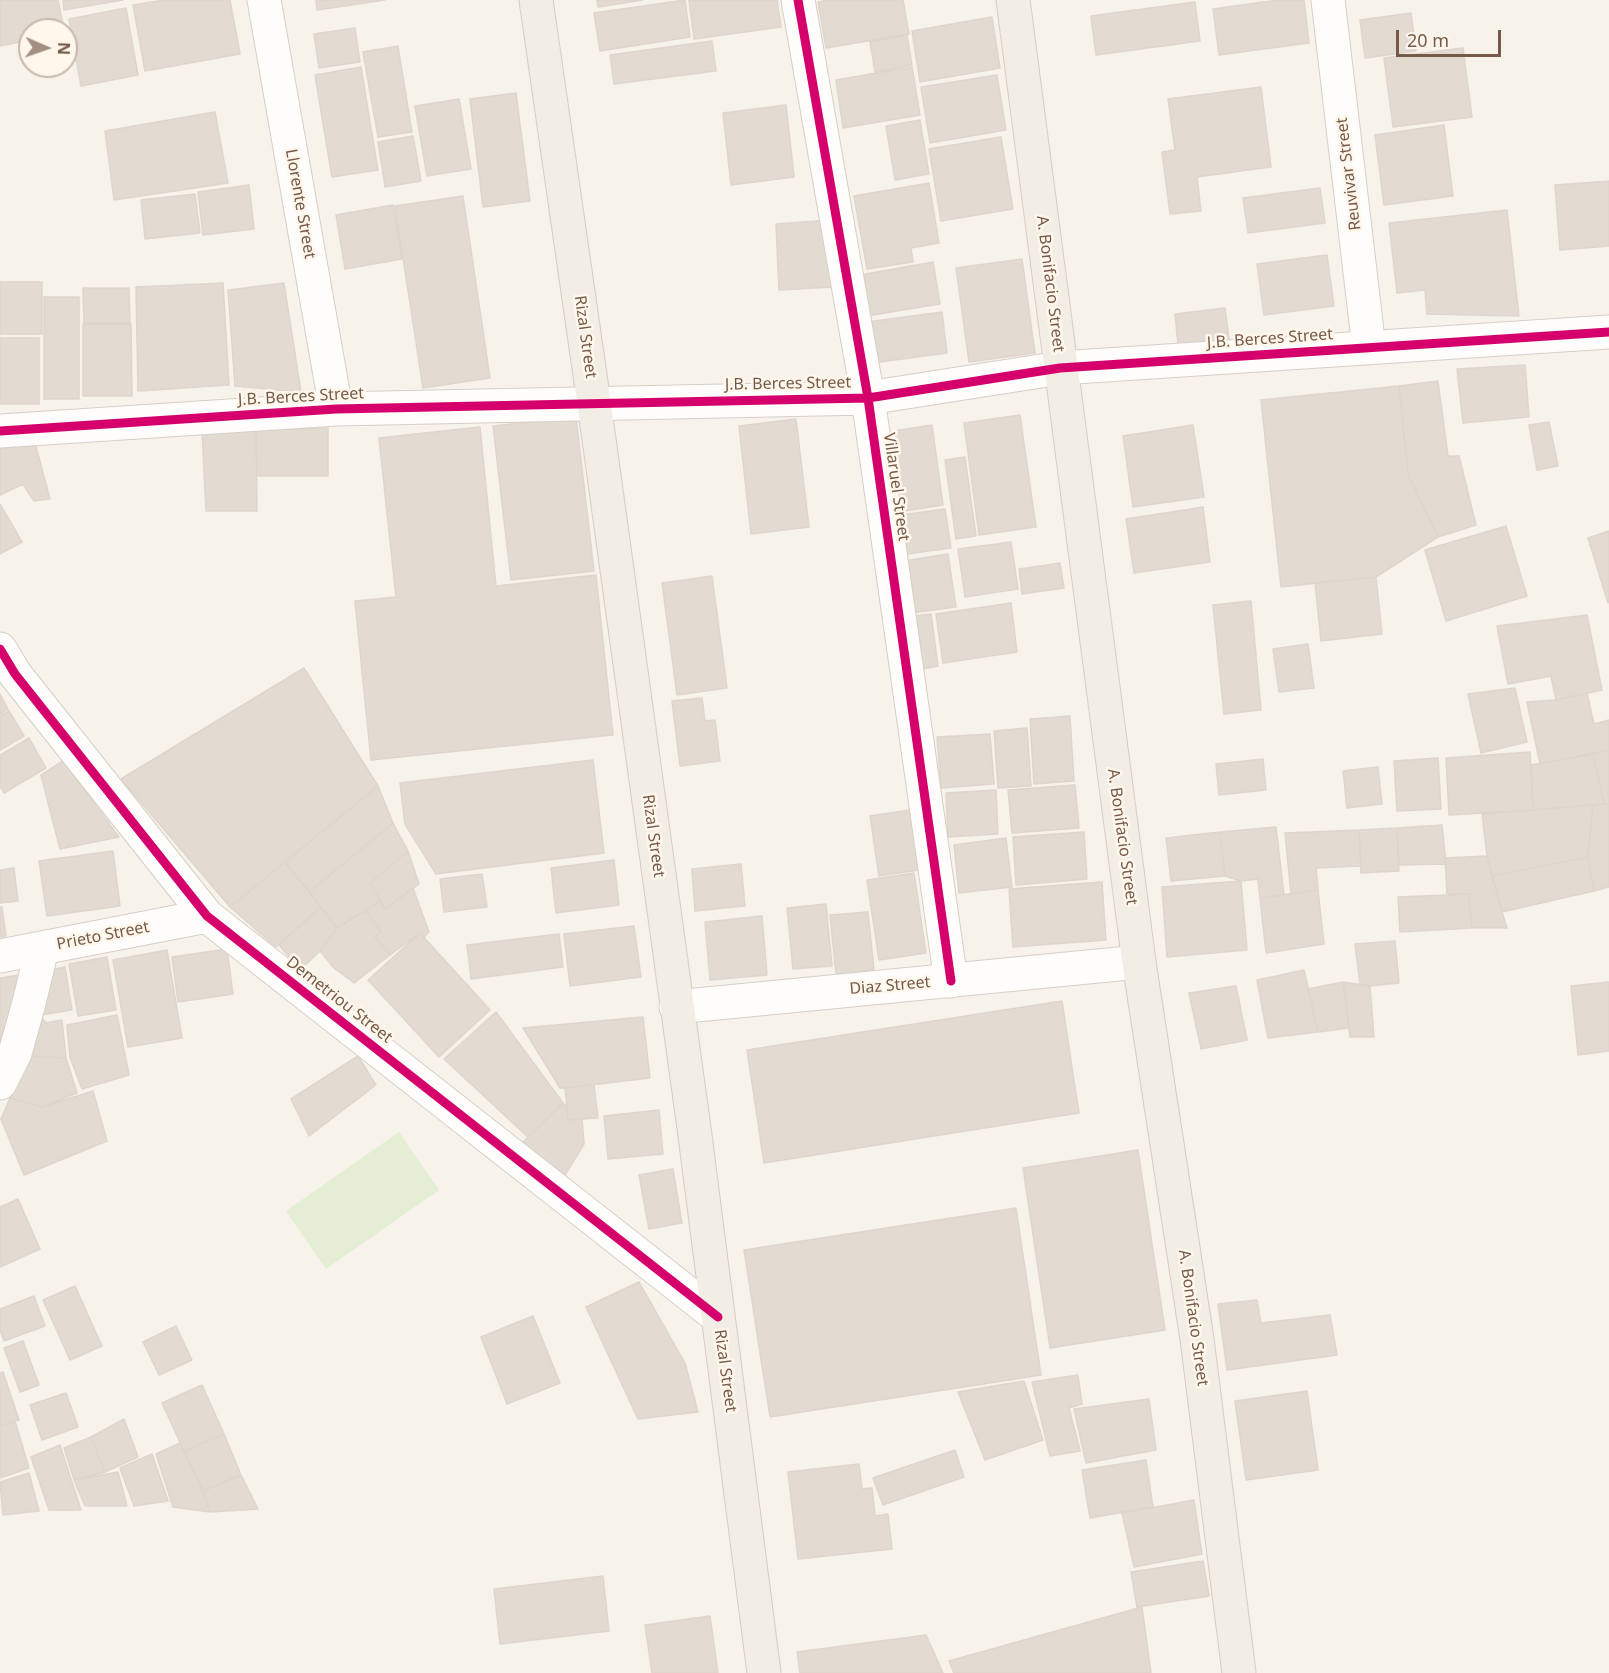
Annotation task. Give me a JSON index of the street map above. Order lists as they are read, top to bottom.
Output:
{
  "streets": {
    "main road": ["A. Bonifacio Street", "Rizal Street"],
    "street": [
      "Reuvivar Street",
      "Llorente Street",
      "J.B. Berces Street",
      "Villaruel Street",
      "Prieto Street",
      "Diaz Street",
      "Demetriou Street"
    ]
  },
  "crossings": [
    ["Reuvivar Street", "J.B. Berces Street"],
    ["Llorente Street", "J.B. Berces Street"],
    ["A. Bonifacio Street", "J.B. Berces Street"],
    ["A. Bonifacio Street", "Diaz Street"],
    ["Rizal Street", "J.B. Berces Street"],
    ["Rizal Street", "Diaz Street"],
    ["Rizal Street", "Demetriou Street"],
    ["J.B. Berces Street", "Villaruel Street"],
    ["Villaruel Street", "Diaz Street"],
    ["Prieto Street", "Demetriou Street"]
  ],
  "scale_bar": "20 m",
  "north": "right"
}
